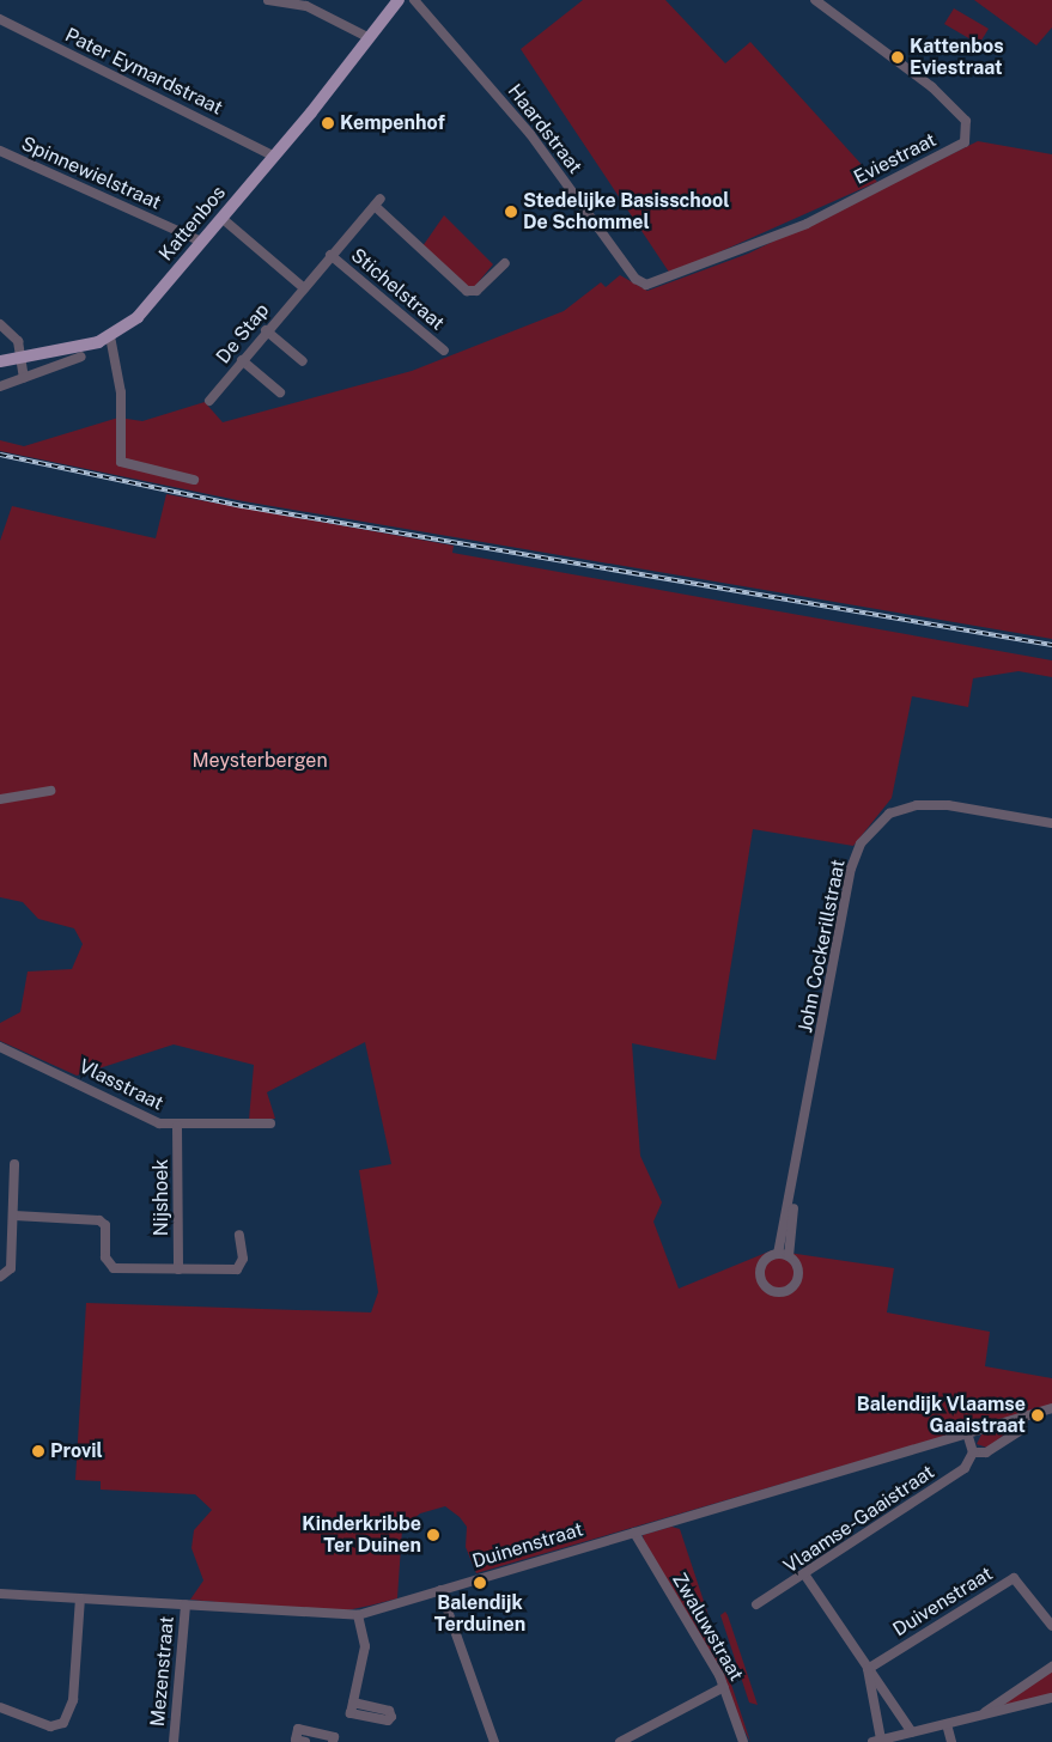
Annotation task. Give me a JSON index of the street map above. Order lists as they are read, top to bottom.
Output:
{
  "streets": {
    "main road": ["Kattenbos"],
    "street": [
      "Pater Eymardstraat",
      "Haardstraat",
      "Eviestraat",
      "Spinnewielstraat",
      "Stichelstraat",
      "De Stap",
      "John Cockerillstraat",
      "Vlasstraat",
      "Nijshoek",
      "Vlaamse-Gaaistraat",
      "Duinenstraat",
      "Duivenstraat",
      "Zwaluwstraat",
      "Mezenstraat"
    ]
  },
  "crossings": [
    ["Pater Eymardstraat", "Kattenbos"],
    ["Haardstraat", "Eviestraat"],
    ["Spinnewielstraat", "Kattenbos"],
    ["Stichelstraat", "De Stap"],
    ["Vlasstraat", "Nijshoek"],
    ["Duinenstraat", "Zwaluwstraat"],
    ["Duinenstraat", "Mezenstraat"]
  ],
  "parks": ["Meysterbergen"],
  "places": [
    "Kattenbos Eviestraat",
    "Kempenhof",
    "Stedelijke Basisschool De Schommel",
    "Balendijk Vlaamse Gaaistraat",
    "Provil",
    "Kinderkribbe Ter Duinen",
    "Balendijk Terduinen"
  ]
}
